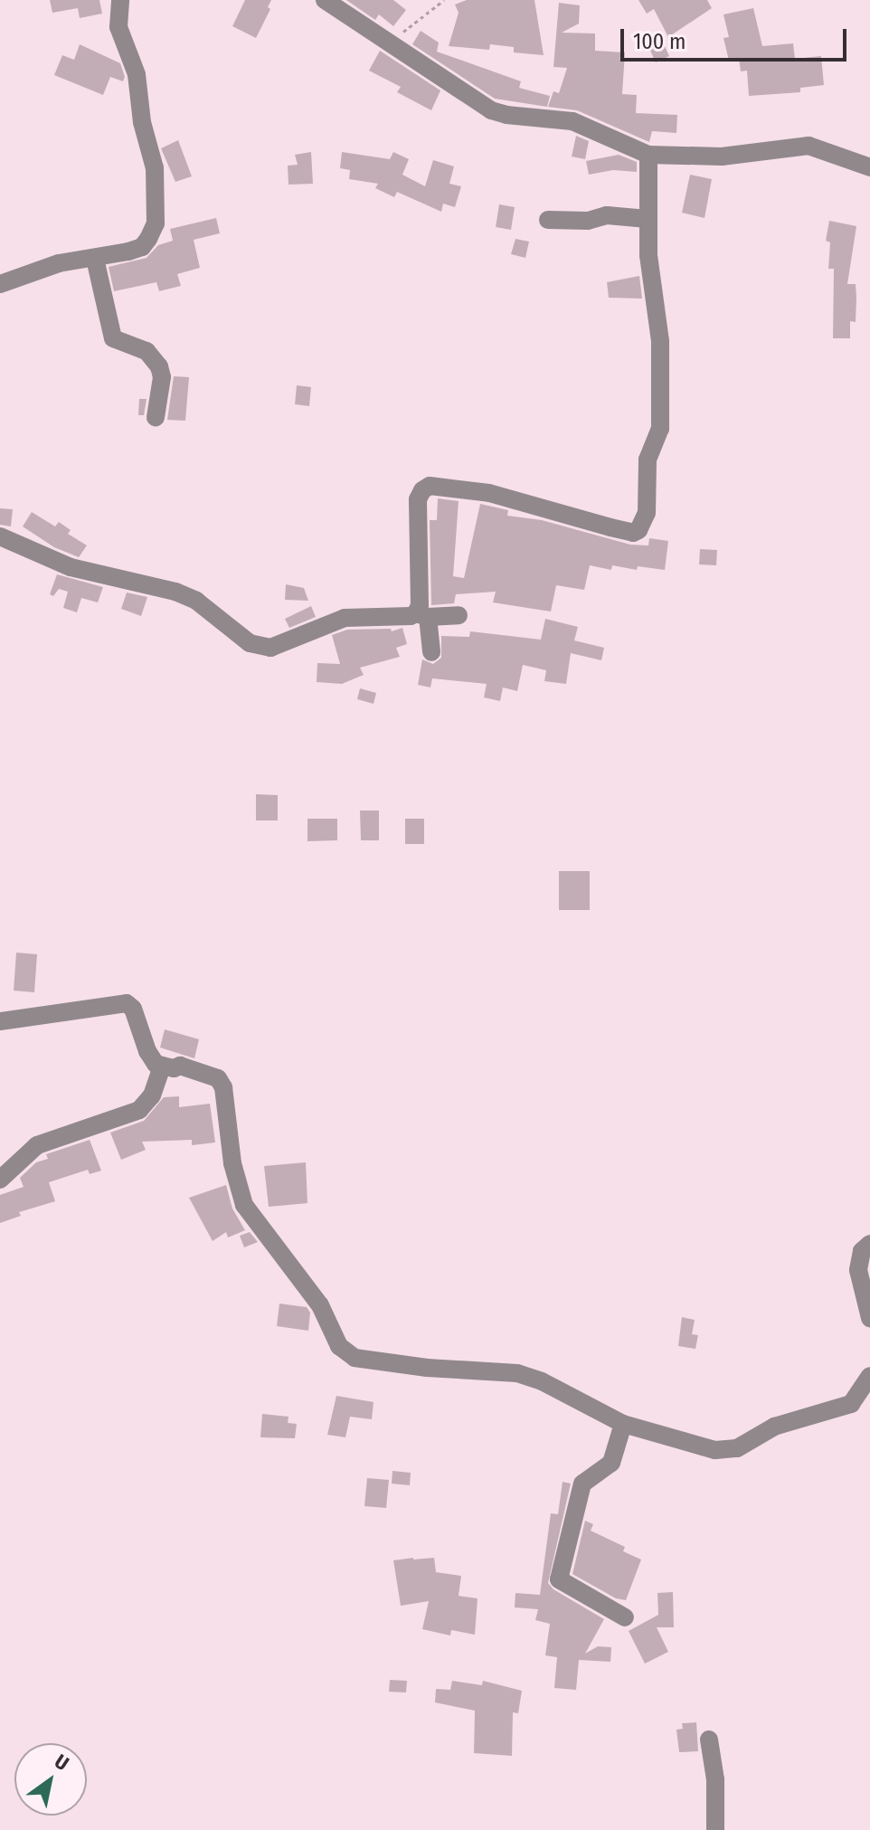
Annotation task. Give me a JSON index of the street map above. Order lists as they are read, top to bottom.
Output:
{
  "scale_bar": "100 m",
  "north": "top right"
}
